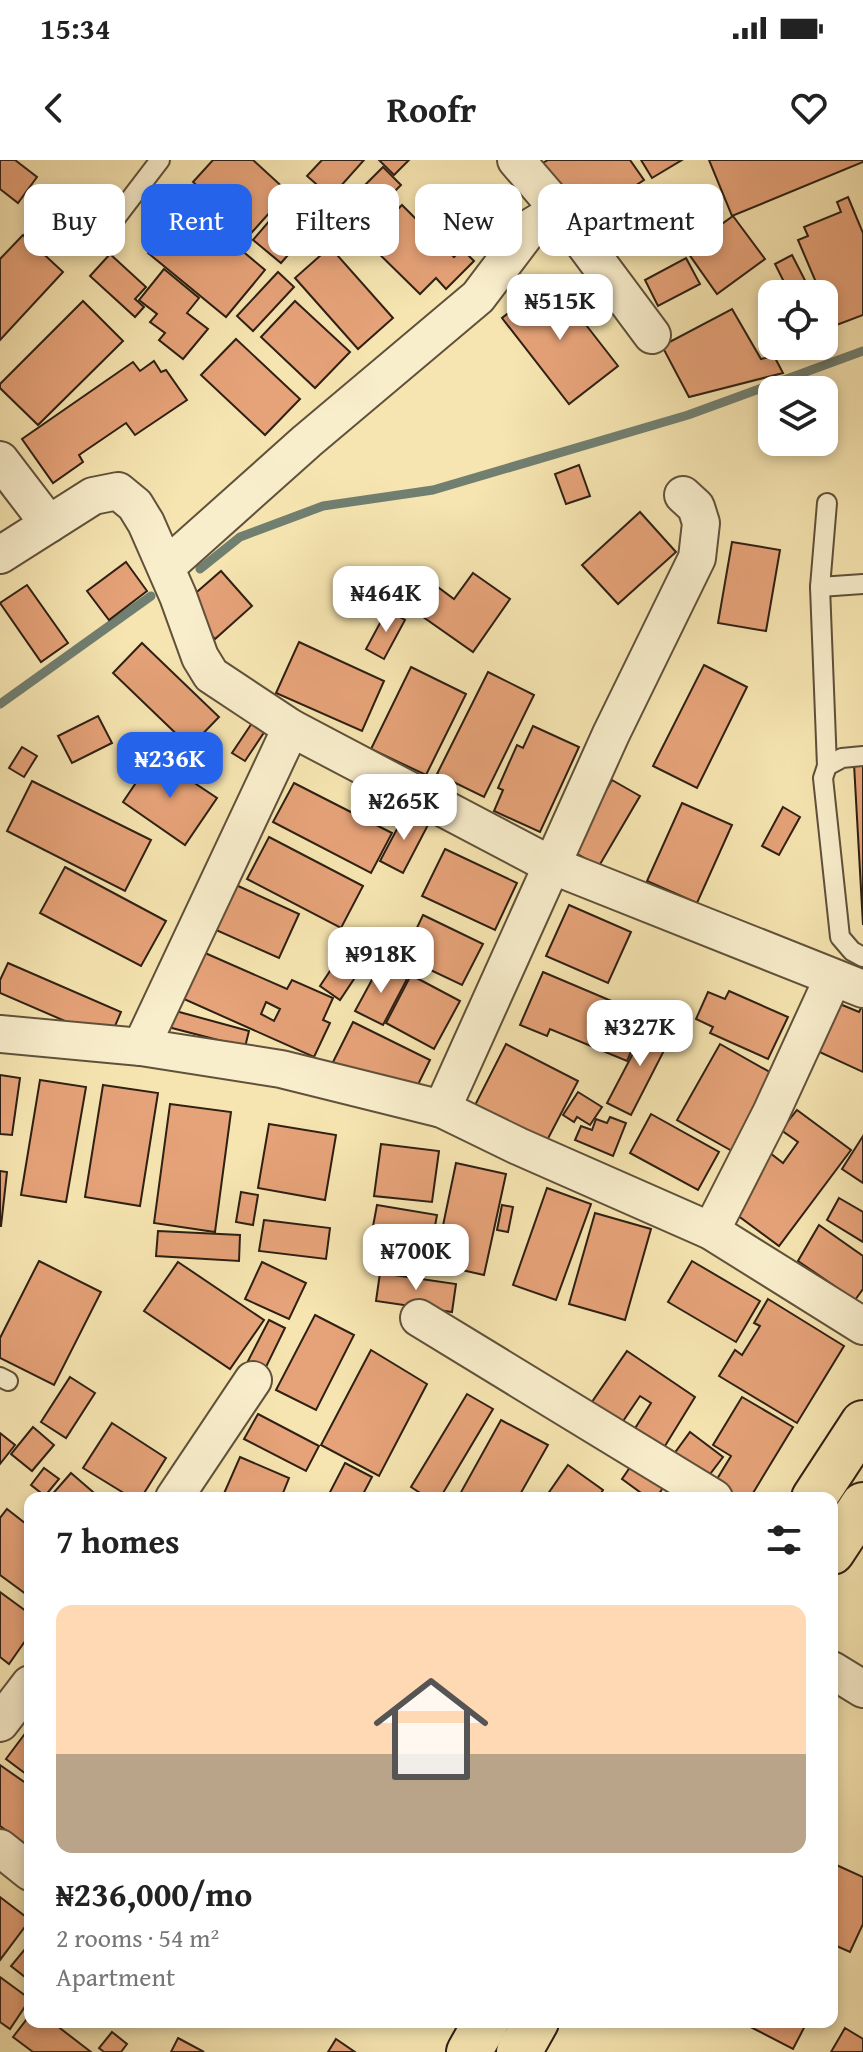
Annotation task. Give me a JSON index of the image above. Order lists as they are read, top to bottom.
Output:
{
  "page": {
    "status": "15:34",
    "header": "Roofr",
    "chip": [
      "Buy",
      "Rent",
      "Filters",
      "New",
      "Apartment"
    ],
    "price": [
      "₦515K",
      "₦464K",
      "₦236K",
      "₦265K",
      "₦918K",
      "₦327K",
      "₦700K"
    ],
    "heading": "7 homes",
    "list": [
      {
        "name": "₦236,000/mo",
        "note": "2 rooms · 54 m² · Apartment"
      }
    ]
  }
}
